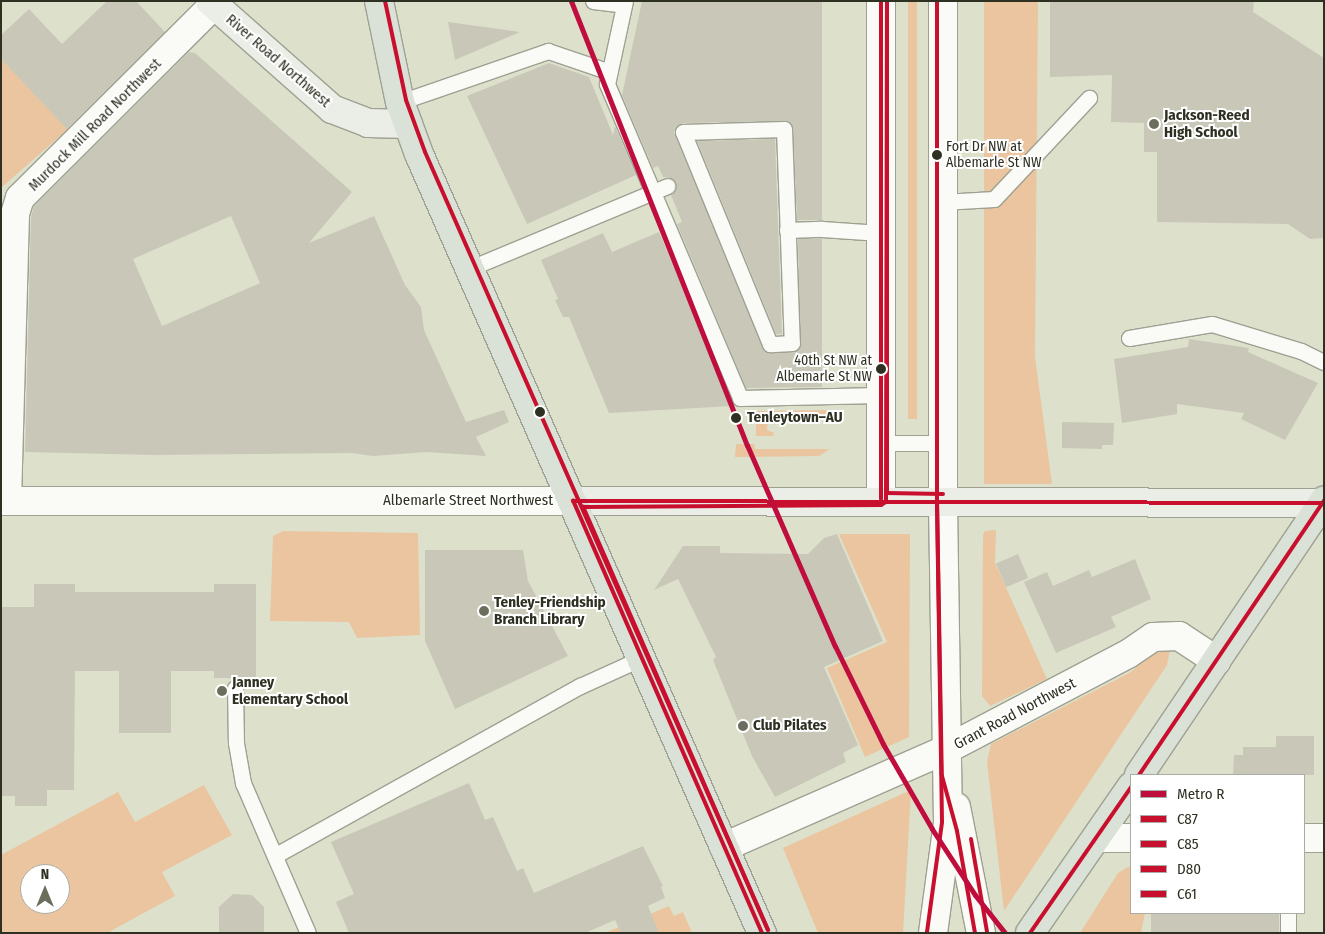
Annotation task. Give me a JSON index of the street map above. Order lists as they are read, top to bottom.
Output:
{
  "streets": {
    "street": [
      "River Road Northwest",
      "Murdock Mill Road Northwest",
      "Albemarle Street Northwest",
      "Grant Road Northwest"
    ]
  },
  "crossings": [
    ["River Road Northwest", "Murdock Mill Road Northwest"],
    ["Murdock Mill Road Northwest", "Albemarle Street Northwest"]
  ],
  "places": [
    "Jackson-Reed High School",
    "Fort Dr NW at Albemarle St NW",
    "40th St NW at Albemarle St NW",
    "Tenleytown–AU",
    "Tenley-Friendship Branch Library",
    "Janney Elementary School",
    "Club Pilates"
  ],
  "lines": [
    "metro line R",
    "transit line C87",
    "transit line C85",
    "transit line D80",
    "transit line C61"
  ],
  "legend": [
    "Metro R",
    "C87",
    "C85",
    "D80",
    "C61"
  ],
  "north": "top"
}
